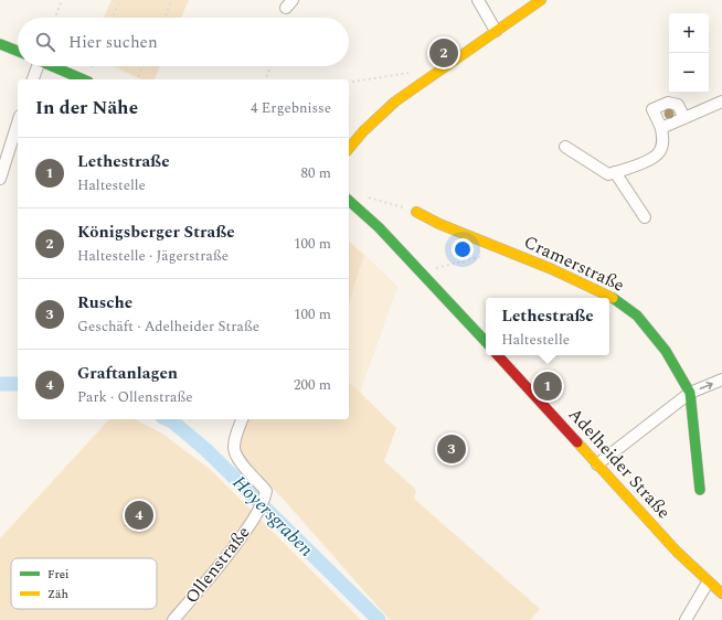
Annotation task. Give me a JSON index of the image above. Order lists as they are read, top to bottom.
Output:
{
  "streets": {
    "street": ["Cramerstraße", "Adelheider Straße", "Ollenstraße"]
  },
  "water": ["Hoyersgraben"],
  "legend": ["Frei", "Zäh"],
  "page": {
    "map_buttons": ["+", "−"],
    "search": "Hier suchen",
    "pins": [
      "2",
      "1",
      "3",
      "4"
    ],
    "heading": ["In der Nähe", "4 Ergebnisse"],
    "list": [
      {
        "mark": "1",
        "name": "Lethestraße",
        "note": "Haltestelle",
        "value": "80 m"
      },
      {
        "mark": "2",
        "name": "Königsberger Straße",
        "note": "Haltestelle · Jägerstraße",
        "value": "100 m"
      },
      {
        "mark": "3",
        "name": "Rusche",
        "note": "Geschäft · Adelheider Straße",
        "value": "100 m"
      },
      {
        "mark": "4",
        "name": "Graftanlagen",
        "note": "Park · Ollenstraße",
        "value": "200 m"
      }
    ],
    "popup": ["Lethestraße", "Haltestelle"]
  }
}
